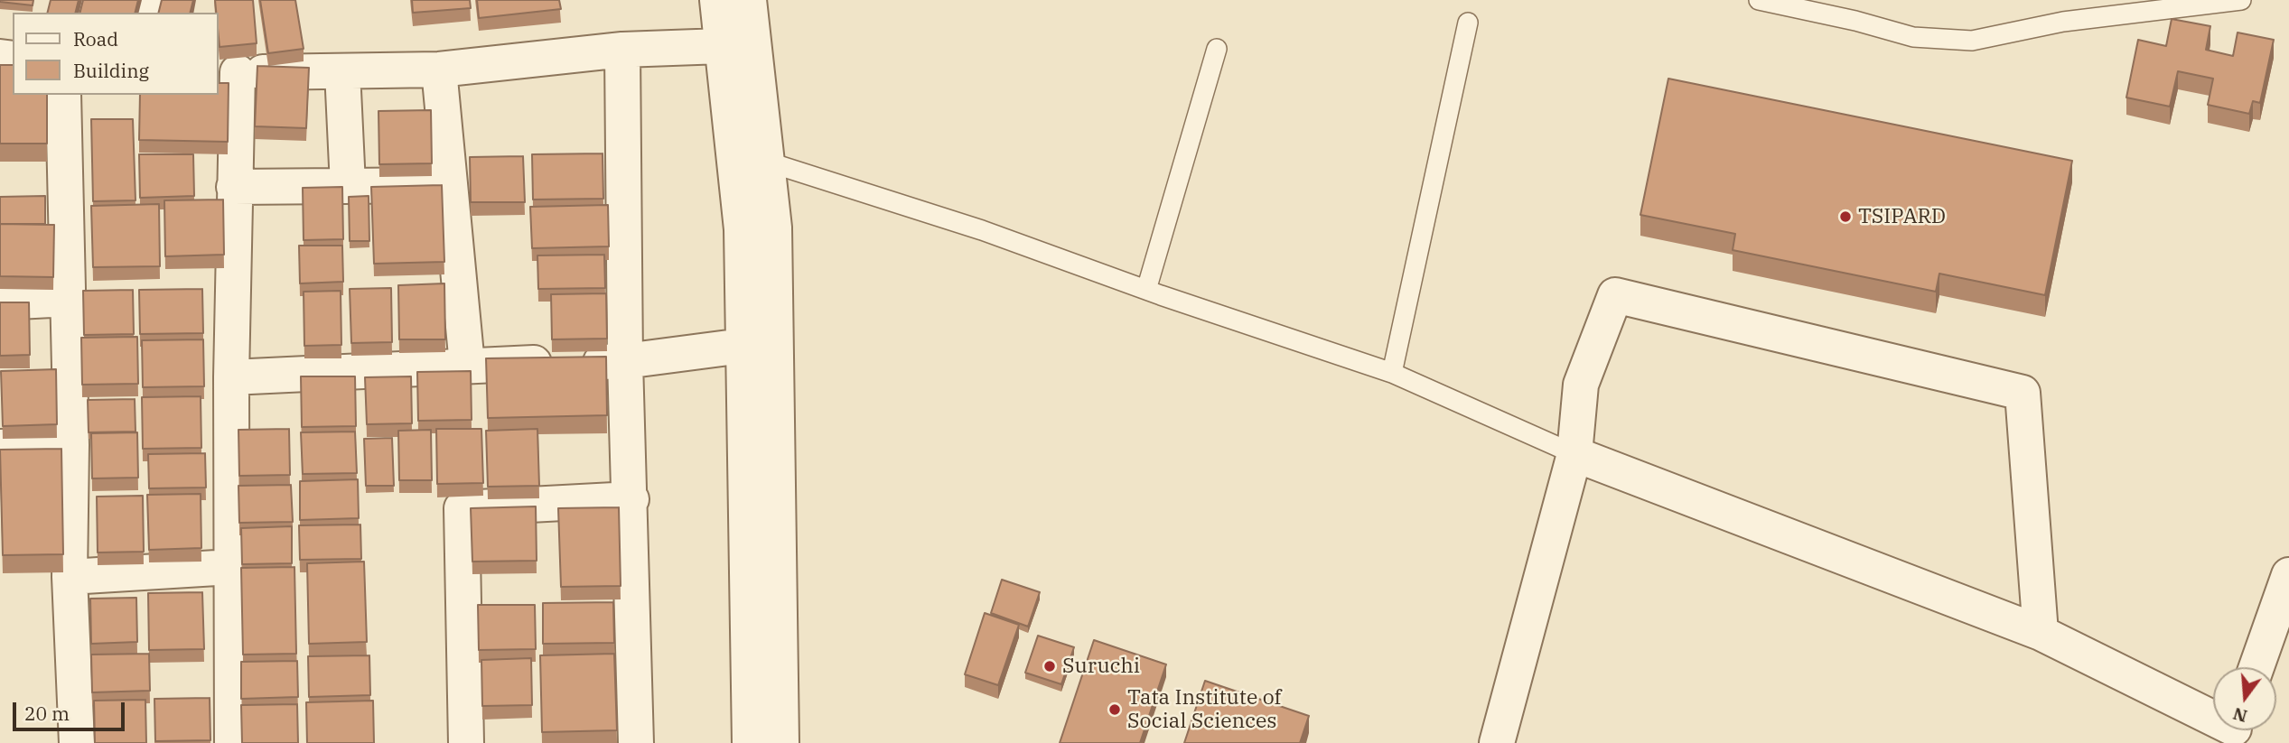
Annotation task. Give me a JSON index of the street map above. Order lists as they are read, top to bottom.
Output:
{
  "places": ["TSIPARD", "Suruchi", "Tata Institute of Social Sciences"],
  "legend": ["Road", "Building"],
  "scale_bar": "20 m",
  "north": "bottom"
}
